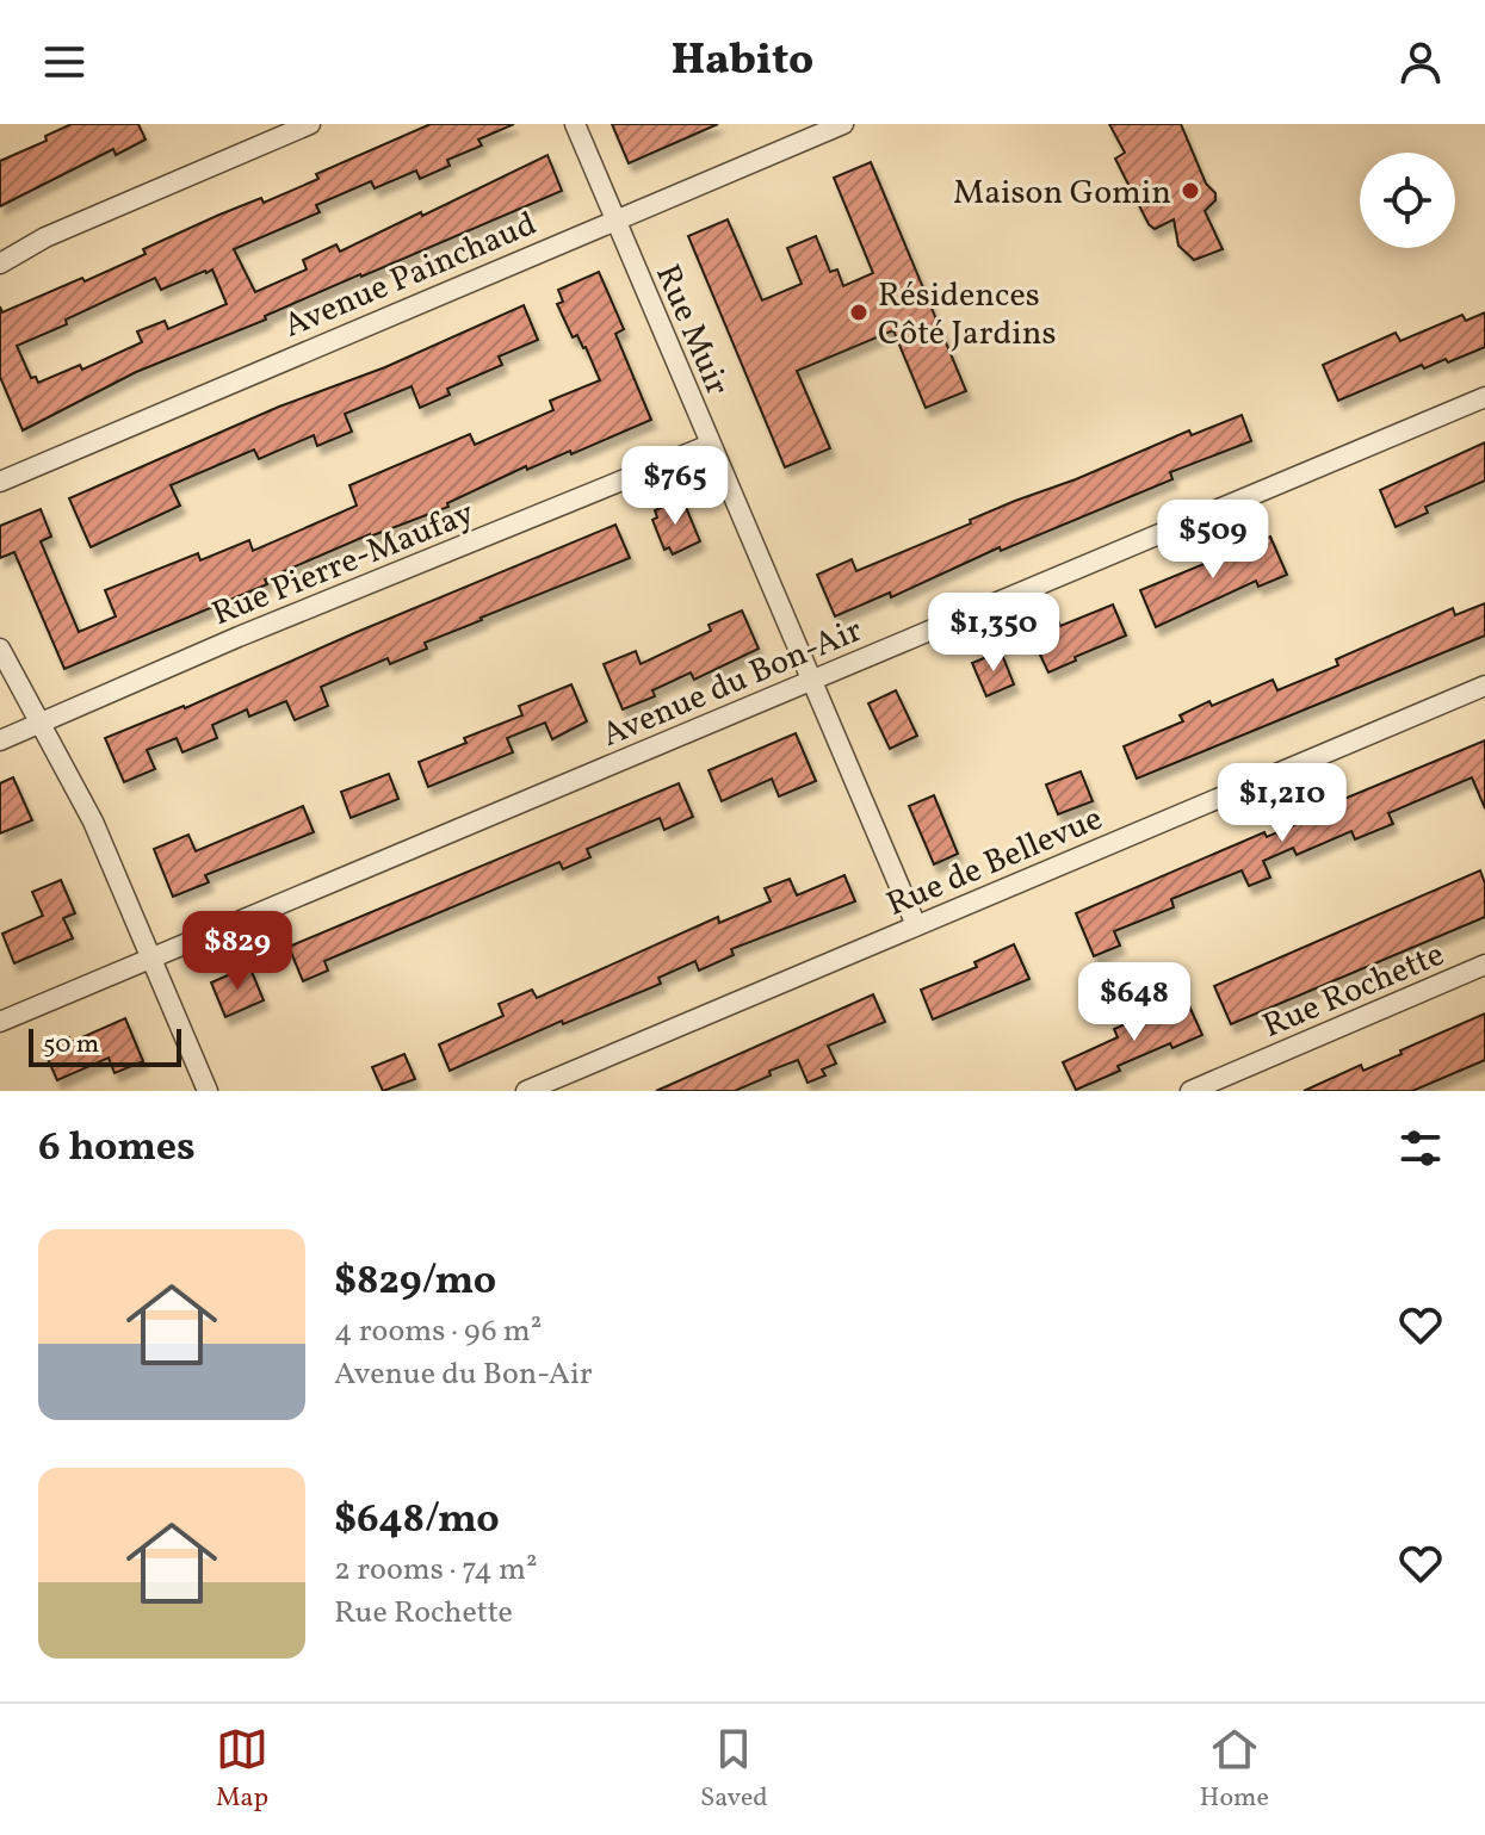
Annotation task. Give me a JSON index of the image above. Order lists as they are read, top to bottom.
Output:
{
  "streets": {
    "street": [
      "Avenue Painchaud",
      "Rue Muir",
      "Rue Pierre-Maufay",
      "Avenue du Bon-Air",
      "Rue de Bellevue",
      "Rue Rochette"
    ]
  },
  "crossings": [
    ["Avenue Painchaud", "Rue Muir"],
    ["Rue Muir", "Rue Pierre-Maufay"],
    ["Rue Muir", "Avenue du Bon-Air"],
    ["Rue Muir", "Rue de Bellevue"]
  ],
  "places": ["Maison Gomin", "Résidences Côté Jardins"],
  "scale_bar": "50 m",
  "page": {
    "header": "Habito",
    "price": [
      "$765",
      "$509",
      "$1,350",
      "$1,210",
      "$829",
      "$648"
    ],
    "scale": "50 m",
    "heading": "6 homes",
    "list": [
      {
        "name": "$829/mo",
        "note": "4 rooms · 96 m² · Avenue du Bon-Air"
      },
      {
        "name": "$648/mo",
        "note": "2 rooms · 74 m² · Rue Rochette"
      }
    ],
    "tabs": ["Map", "Saved", "Home"]
  }
}
